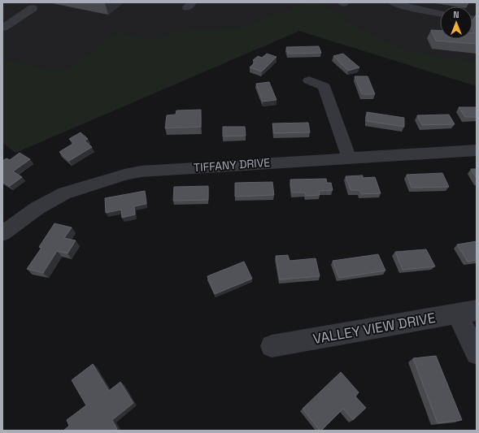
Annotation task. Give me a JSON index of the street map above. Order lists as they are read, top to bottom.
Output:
{
  "streets": {
    "street": ["TIFFANY DRIVE", "VALLEY VIEW DRIVE"]
  },
  "north": "top"
}
